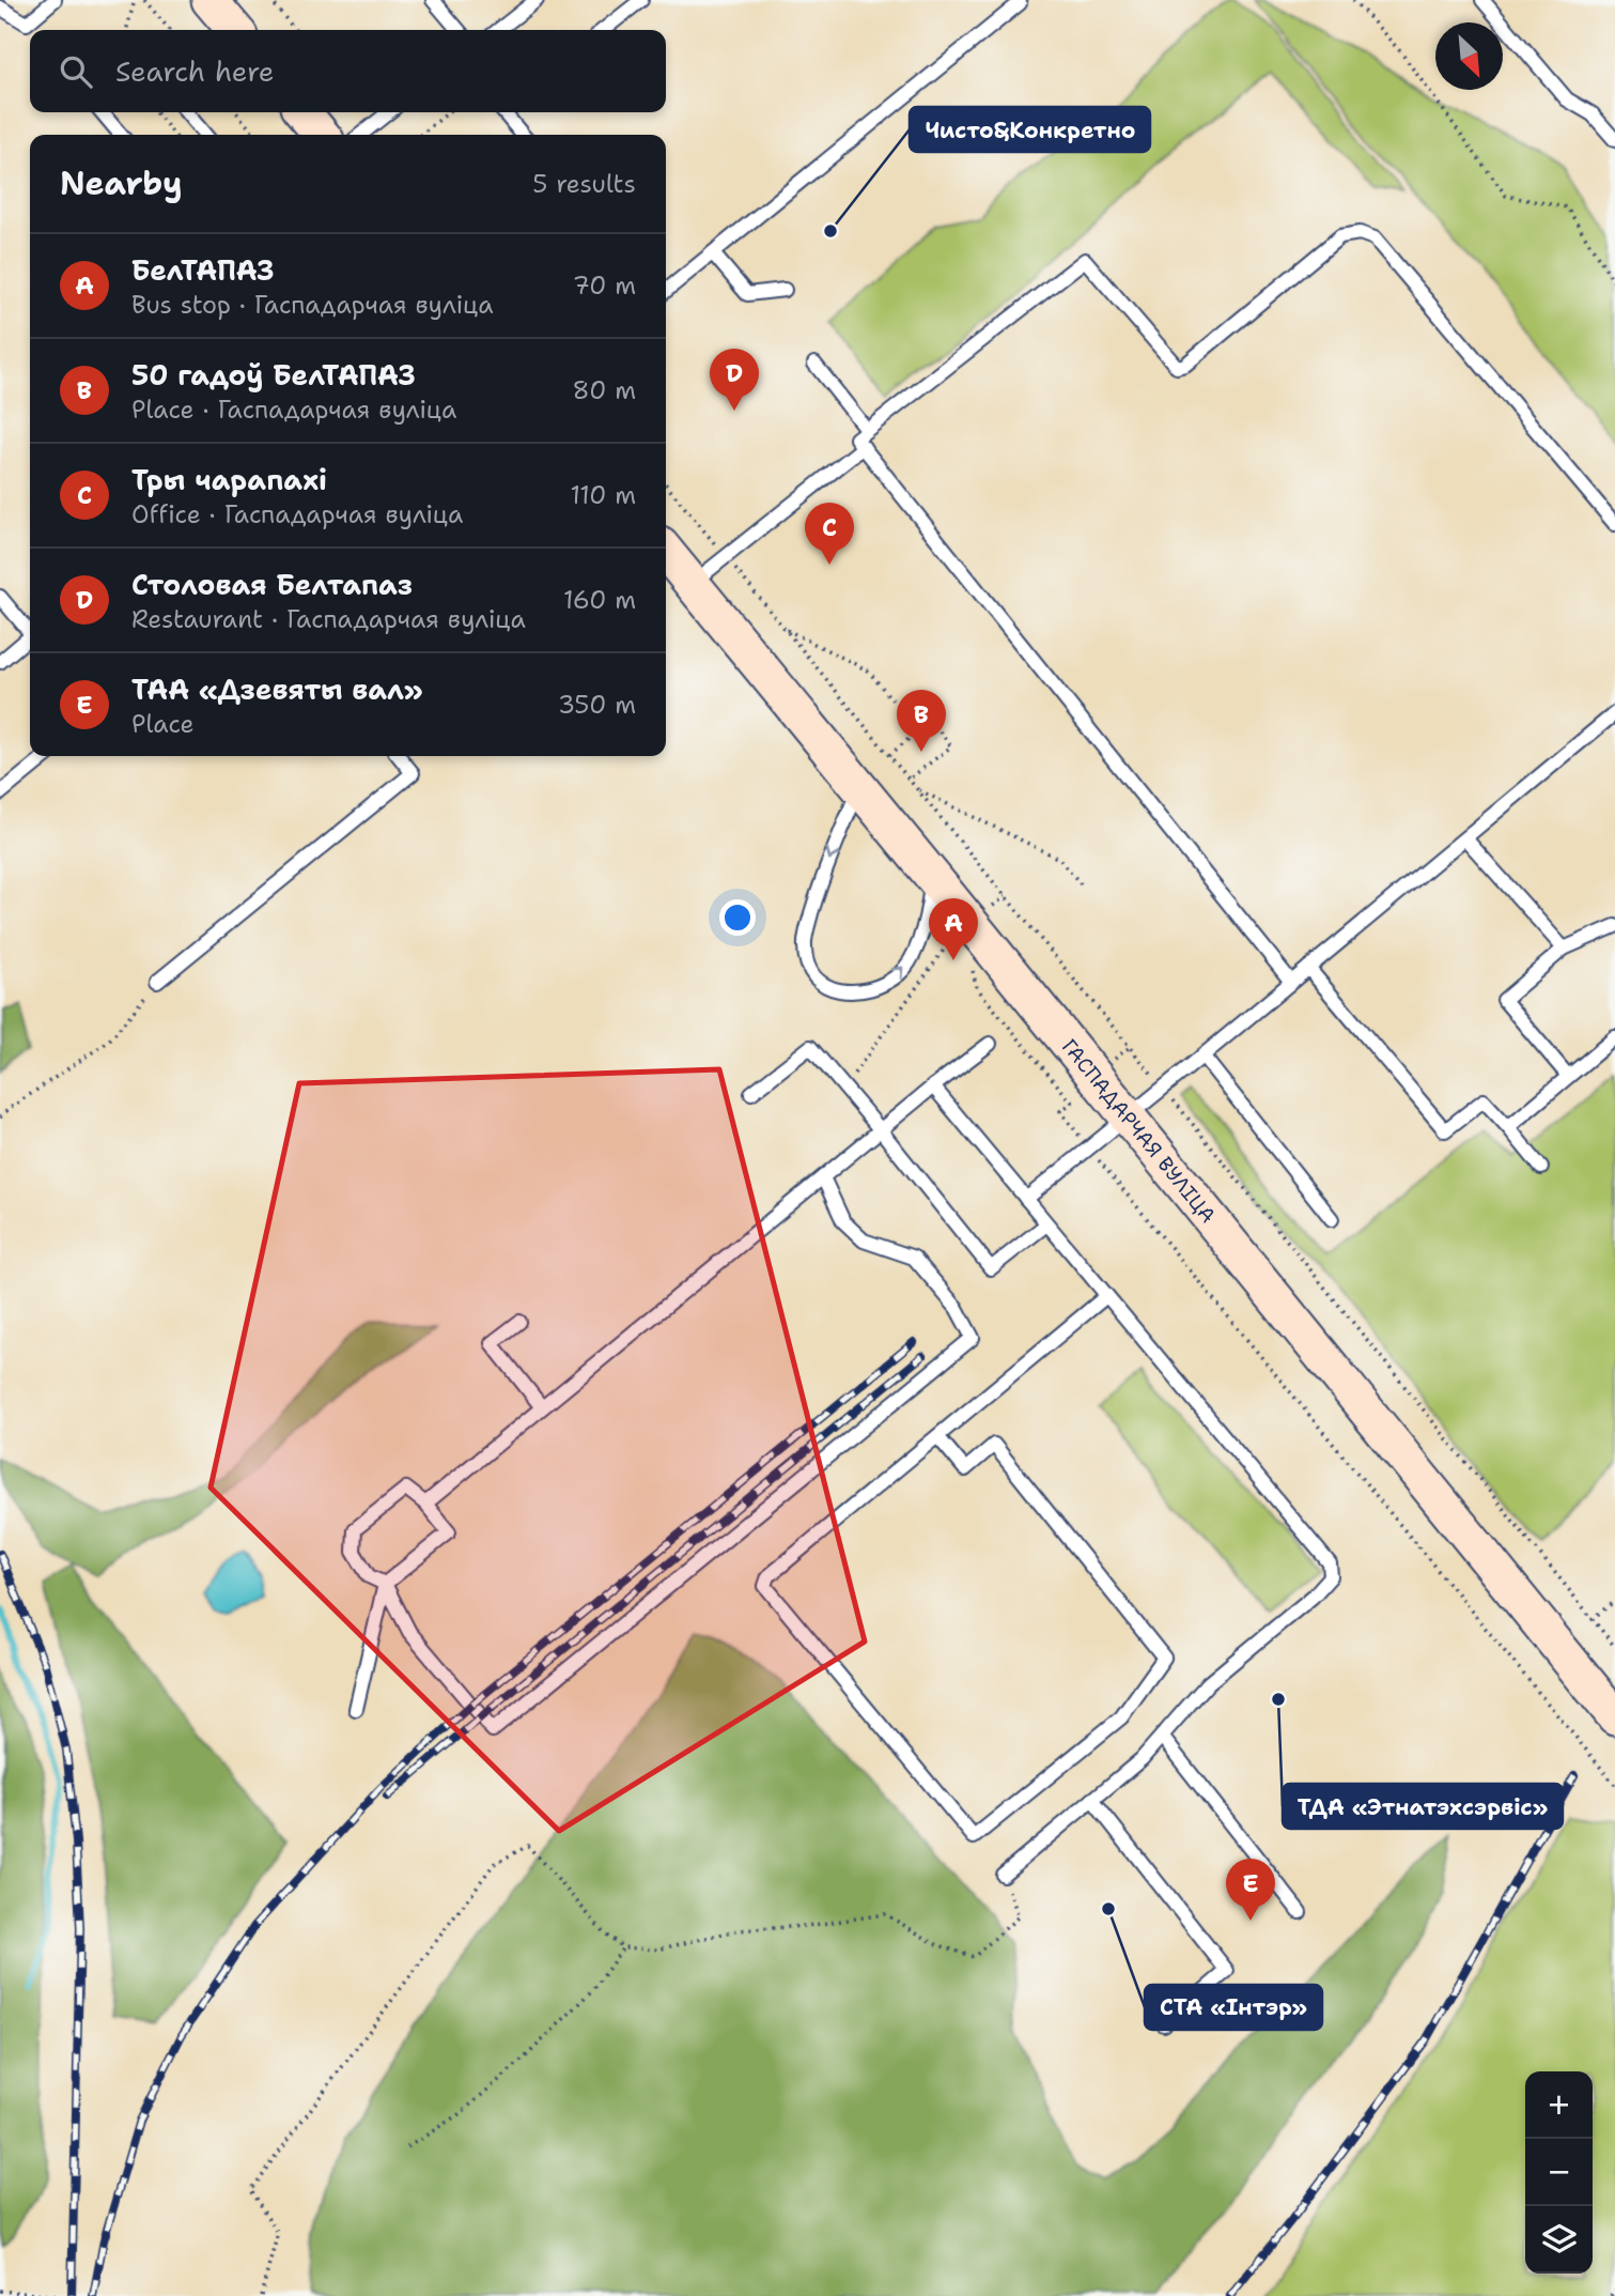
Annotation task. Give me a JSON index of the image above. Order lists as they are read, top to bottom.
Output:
{
  "streets": {
    "street": ["ГАСПАДАРЧАЯ ВУЛІЦА"]
  },
  "places": ["Чисто&Конкретно", "ТДА «Этнатэхсэрвіс»", "СТА «Інтэр»"],
  "north": "bottom right",
  "page": {
    "search": "Search here",
    "heading": ["Nearby", "5 results"],
    "list": [
      {
        "mark": "A",
        "name": "БелТАПАЗ",
        "note": "Bus stop · Гаспадарчая вуліца",
        "value": "70 m"
      },
      {
        "mark": "B",
        "name": "50 гадоў БелТАПАЗ",
        "note": "Place · Гаспадарчая вуліца",
        "value": "80 m"
      },
      {
        "mark": "C",
        "name": "Тры чарапахі",
        "note": "Office · Гаспадарчая вуліца",
        "value": "110 m"
      },
      {
        "mark": "D",
        "name": "Столовая Белтапаз",
        "note": "Restaurant · Гаспадарчая вуліца",
        "value": "160 m"
      },
      {
        "mark": "E",
        "name": "ТАА «Дзевяты вал»",
        "note": "Place",
        "value": "350 m"
      }
    ],
    "pins": [
      "D",
      "C",
      "B",
      "A",
      "E"
    ],
    "map_buttons": ["+", "−"]
  }
}
